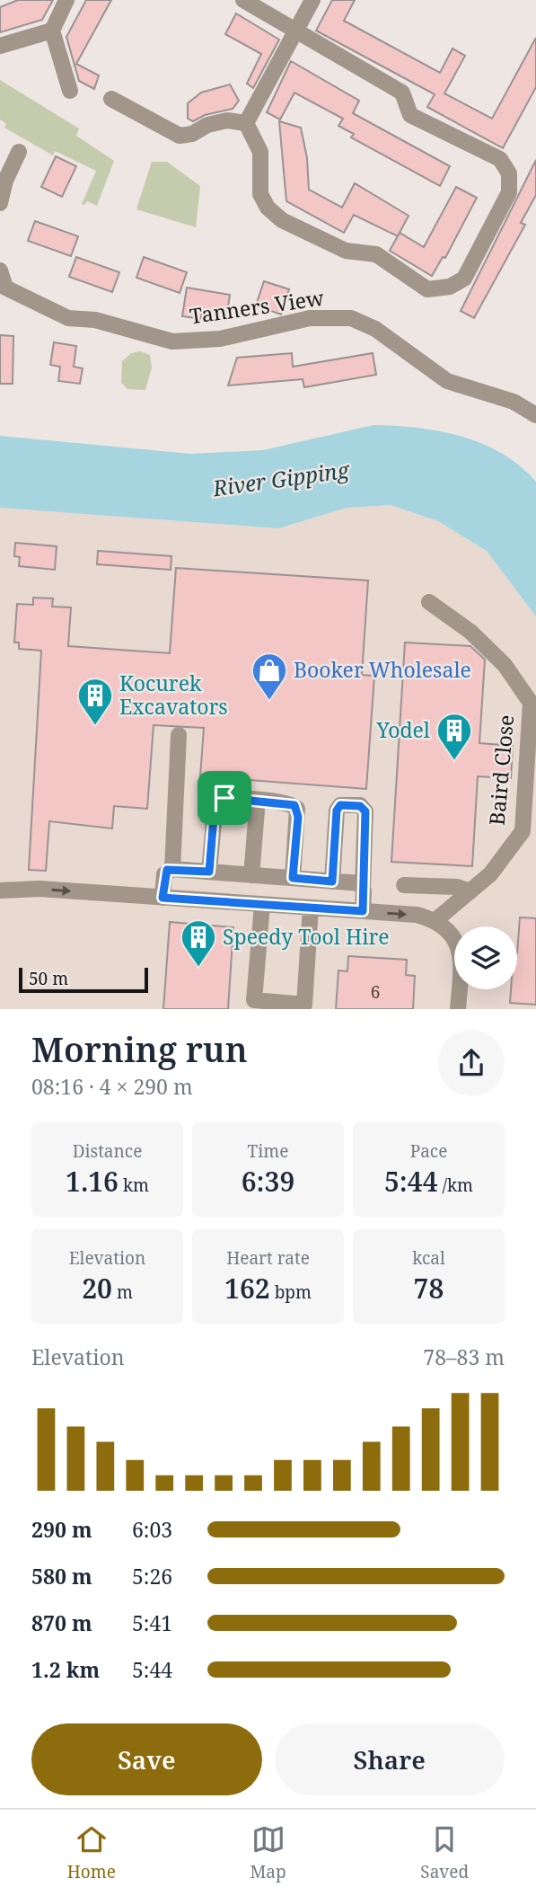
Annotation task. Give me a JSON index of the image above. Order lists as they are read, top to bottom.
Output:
{
  "streets": {
    "street": ["Tanners View", "Baird Close"]
  },
  "water": ["River Gipping"],
  "places": {
    "shop": ["Booker Wholesale"],
    "building": ["Kocurek Excavators", "Yodel", "Speedy Tool Hire"]
  },
  "house_numbers": ["6"],
  "scale_bar": "50 m",
  "page": {
    "scale": "50 m",
    "heading": ["Morning run", "08:16 · 4 × 290 m"],
    "stats": [
      ["Distance", "1.16 km"],
      ["Time", "6:39"],
      ["Pace", "5:44 /km"],
      ["Elevation", "20 m"],
      ["Heart rate", "162 bpm"],
      ["kcal", "78"]
    ],
    "chart": ["Elevation", "78–83 m"],
    "list": [
      {
        "name": "290 m",
        "note": "6:03"
      },
      {
        "name": "580 m",
        "note": "5:26"
      },
      {
        "name": "870 m",
        "note": "5:41"
      },
      {
        "name": "1.2 km",
        "note": "5:44"
      }
    ],
    "buttons": ["Save", "Share"],
    "tabs": ["Home", "Map", "Saved"]
  }
}
